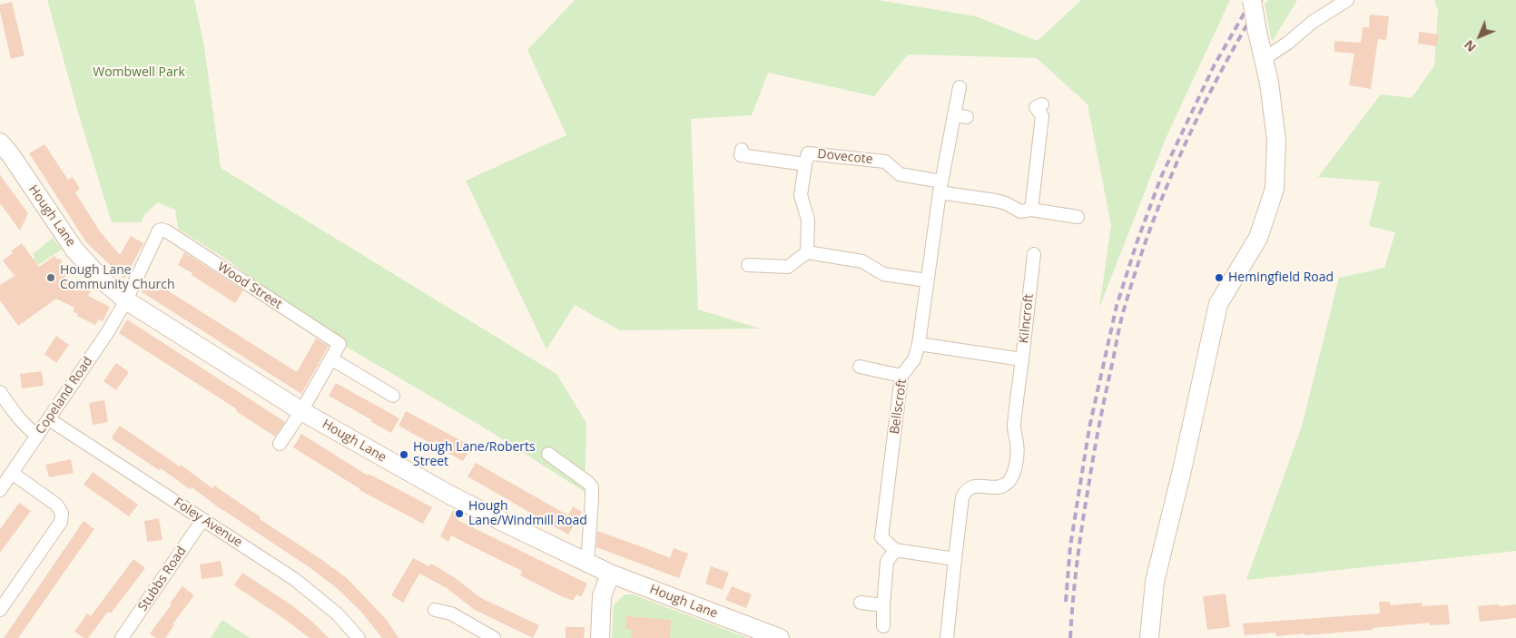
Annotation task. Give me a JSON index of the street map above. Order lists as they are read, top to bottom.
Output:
{
  "streets": {
    "main road": ["Hough Lane"],
    "street": [
      "Dovecote",
      "Wood Street",
      "Kilncroft",
      "Copeland Road",
      "Bellscroft",
      "Foley Avenue",
      "Stubbs Road"
    ]
  },
  "crossings": [
    ["Dovecote", "Bellscroft"],
    ["Hough Lane", "Wood Street"],
    ["Hough Lane", "Copeland Road"],
    ["Wood Street", "Copeland Road"],
    ["Kilncroft", "Bellscroft"],
    ["Copeland Road", "Foley Avenue"],
    ["Foley Avenue", "Stubbs Road"]
  ],
  "parks": ["Wombwell Park"],
  "places": [
    "Hough Lane Community Church",
    "Hemingfield Road",
    "Hough Lane/Roberts Street",
    "Hough Lane/Windmill Road"
  ],
  "north": "bottom left"
}
